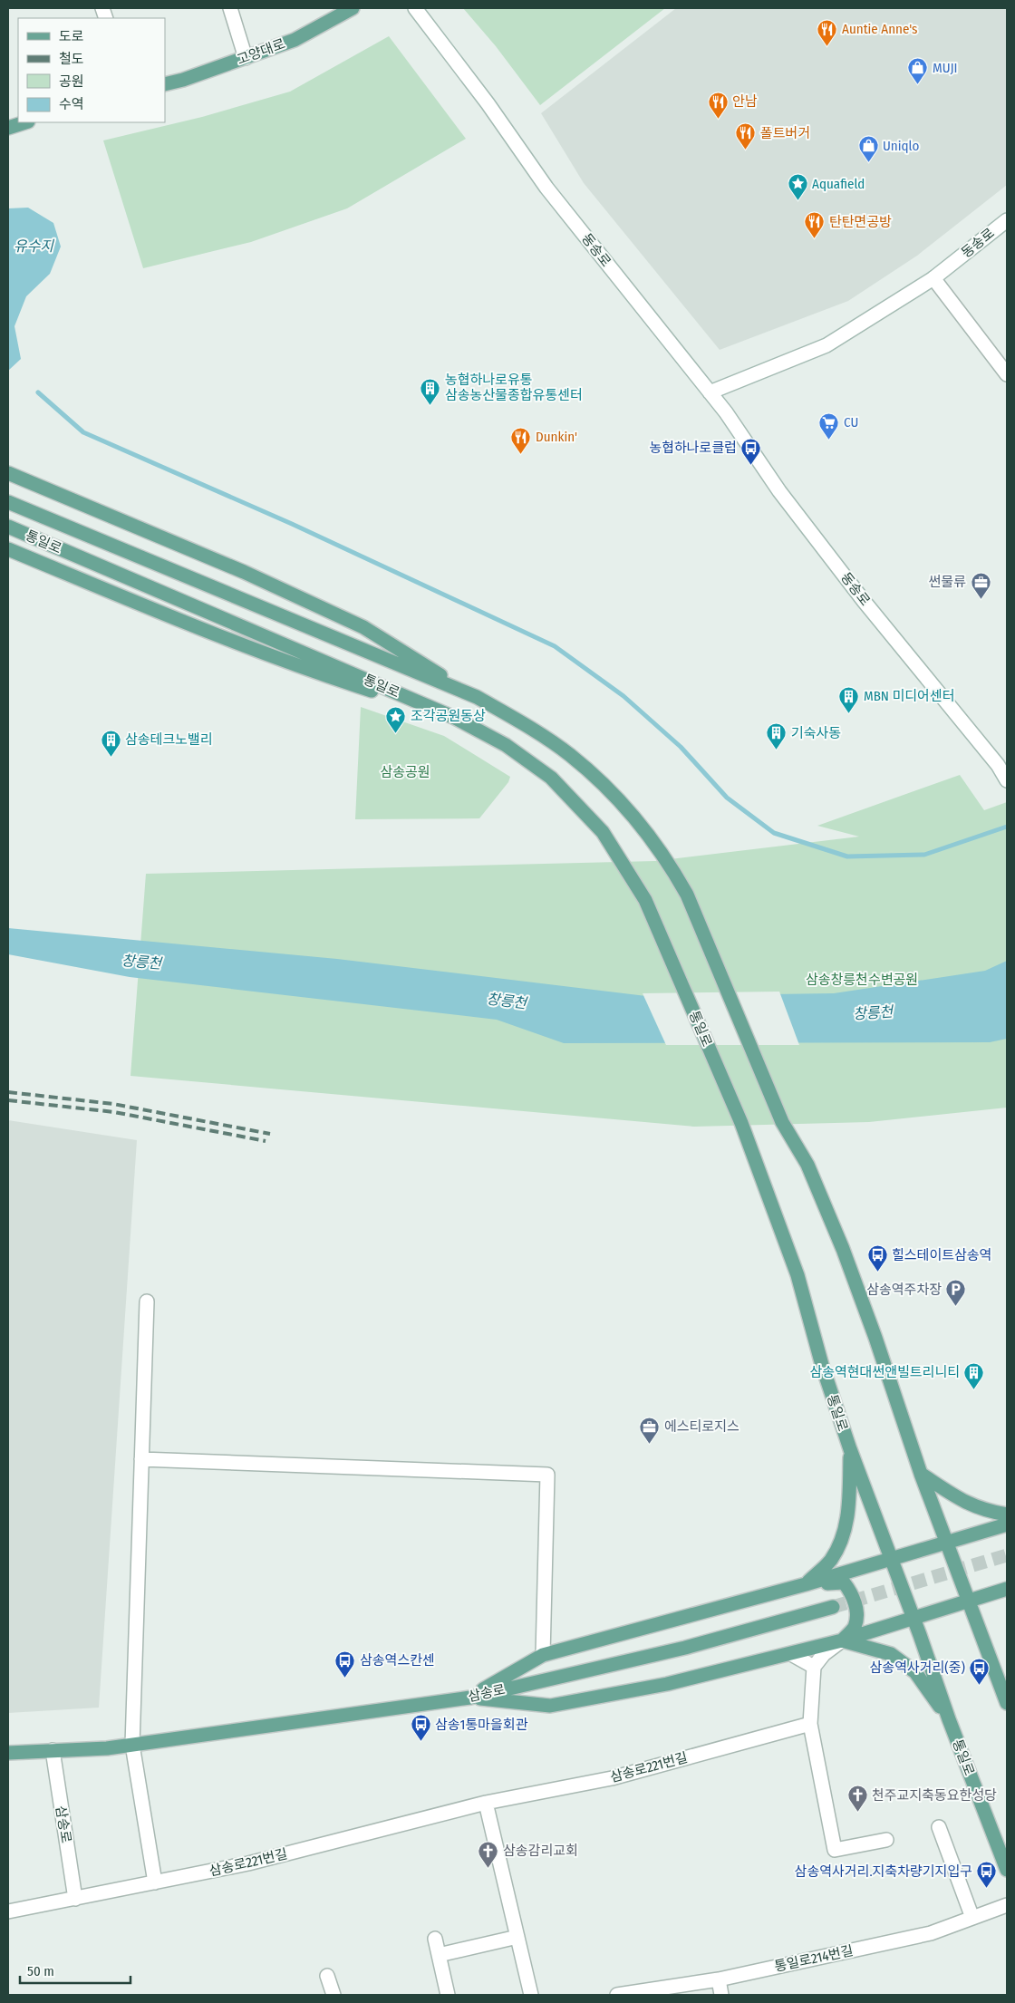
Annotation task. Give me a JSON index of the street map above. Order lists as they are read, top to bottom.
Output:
{
  "streets": {
    "main road": ["고양대로", "통일로", "삼송로"],
    "street": ["동송로", "삼송로221번길", "통일로214번길"]
  },
  "crossings": [
    ["삼송로", "삼송로221번길"]
  ],
  "water": ["유수지", "창릉천"],
  "parks": ["삼송공원", "삼송창릉천수변공원"],
  "places": {
    "restaurant": [
      "Auntie Anne's",
      "안남",
      "폴트버거",
      "탄탄면공방",
      "Dunkin'"
    ],
    "shop": ["MUJI", "Uniqlo"],
    "place": ["Aquafield", "조각공원동상"],
    "building": [
      "농협하나로유통 삼송농산물종합유통센터",
      "MBN 미디어센터",
      "기숙사동",
      "삼송테크노밸리",
      "삼송역현대썬앤빌트리니티"
    ],
    "supermarket": ["CU"],
    "bus stop": [
      "농협하나로클럽",
      "힐스테이트삼송역",
      "삼송역스칸센",
      "삼송역사거리(중)",
      "삼송1통마을회관",
      "삼송역사거리.지축차량기지입구"
    ],
    "office": ["썬물류", "에스티로지스"],
    "parking": ["삼송역주차장"],
    "church": ["천주교지축동요한성당", "삼송감리교회"]
  },
  "legend": [
    "도로",
    "철도",
    "공원",
    "수역"
  ],
  "scale_bar": "50 m"
}
